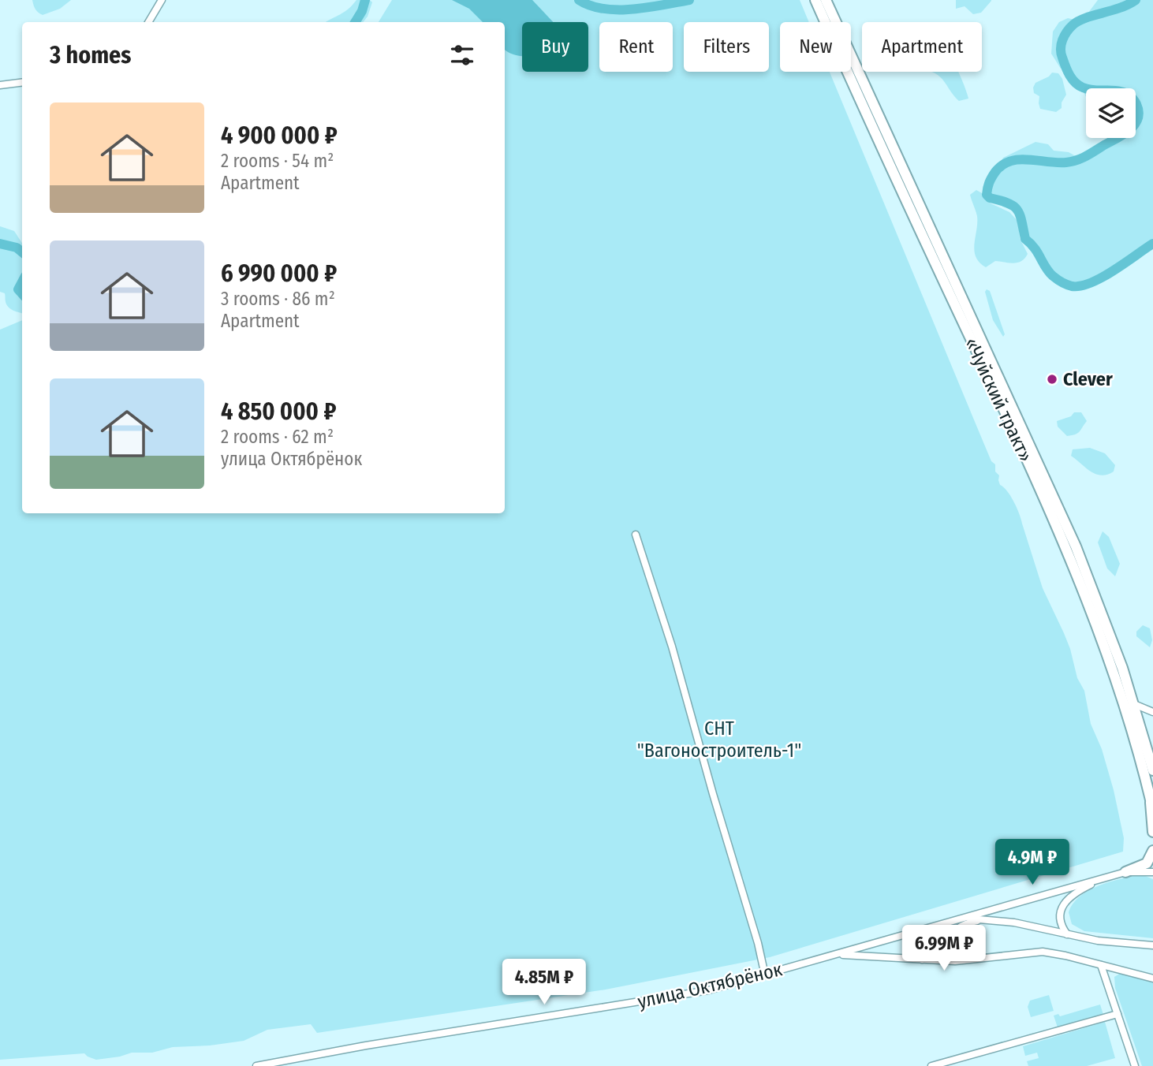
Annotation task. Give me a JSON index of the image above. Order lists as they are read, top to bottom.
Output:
{
  "streets": {
    "highway": ["«Чуйский тракт»"],
    "street": ["улица Октябрёнок"]
  },
  "parks": ["СНТ \"Вагоностроитель-1\""],
  "places": ["Clever"],
  "page": {
    "chip": [
      "Buy",
      "Rent",
      "Filters",
      "New",
      "Apartment"
    ],
    "heading": "3 homes",
    "list": [
      {
        "name": "4 900 000 ₽",
        "note": "2 rooms · 54 m² · Apartment"
      },
      {
        "name": "6 990 000 ₽",
        "note": "3 rooms · 86 m² · Apartment"
      },
      {
        "name": "4 850 000 ₽",
        "note": "2 rooms · 62 m² · улица Октябрёнок"
      }
    ],
    "price": ["4.9M ₽", "6.99M ₽", "4.85M ₽"]
  }
}
